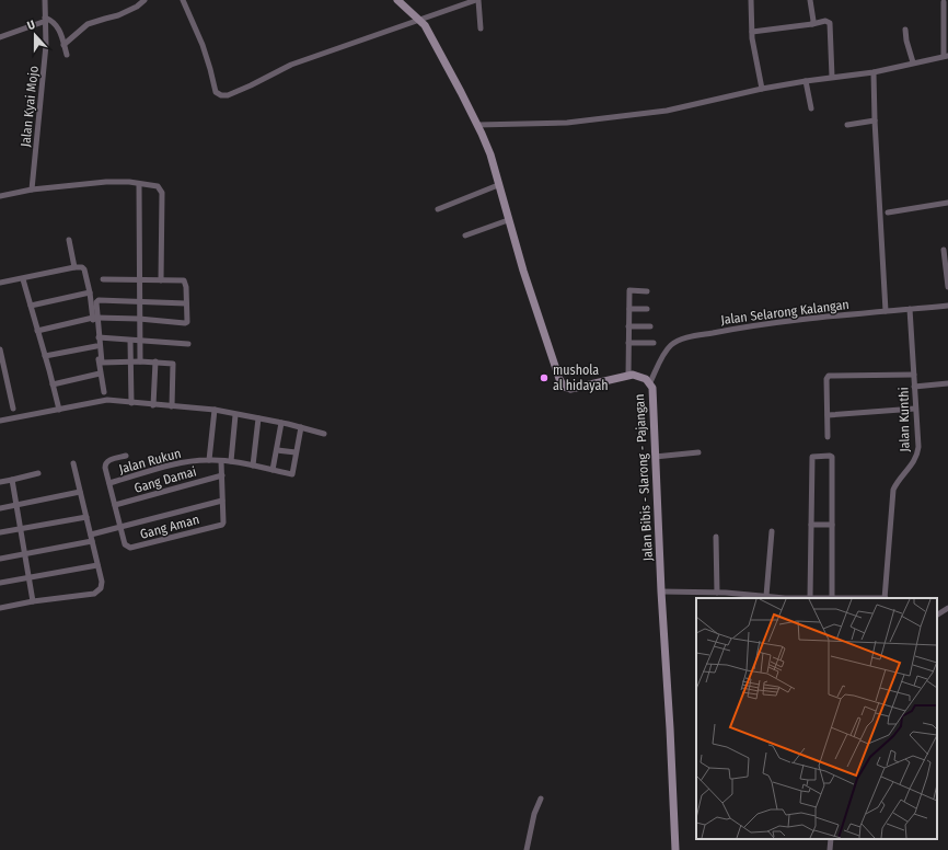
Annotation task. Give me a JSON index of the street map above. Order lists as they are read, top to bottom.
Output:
{
  "streets": {
    "main road": ["Jalan Bibis - Slarong - Pajangan"],
    "street": [
      "Jalan Kyai Mojo",
      "Jalan Selarong Kalangan",
      "Jalan Kunthi",
      "Jalan Rukun",
      "Gang Damai",
      "Gang Aman"
    ]
  },
  "crossings": [
    ["Jalan Selarong Kalangan", "Jalan Kunthi"],
    ["Jalan Selarong Kalangan", "Jalan Bibis - Slarong - Pajangan"]
  ],
  "places": ["mushola al hidayah"],
  "north": "top"
}
